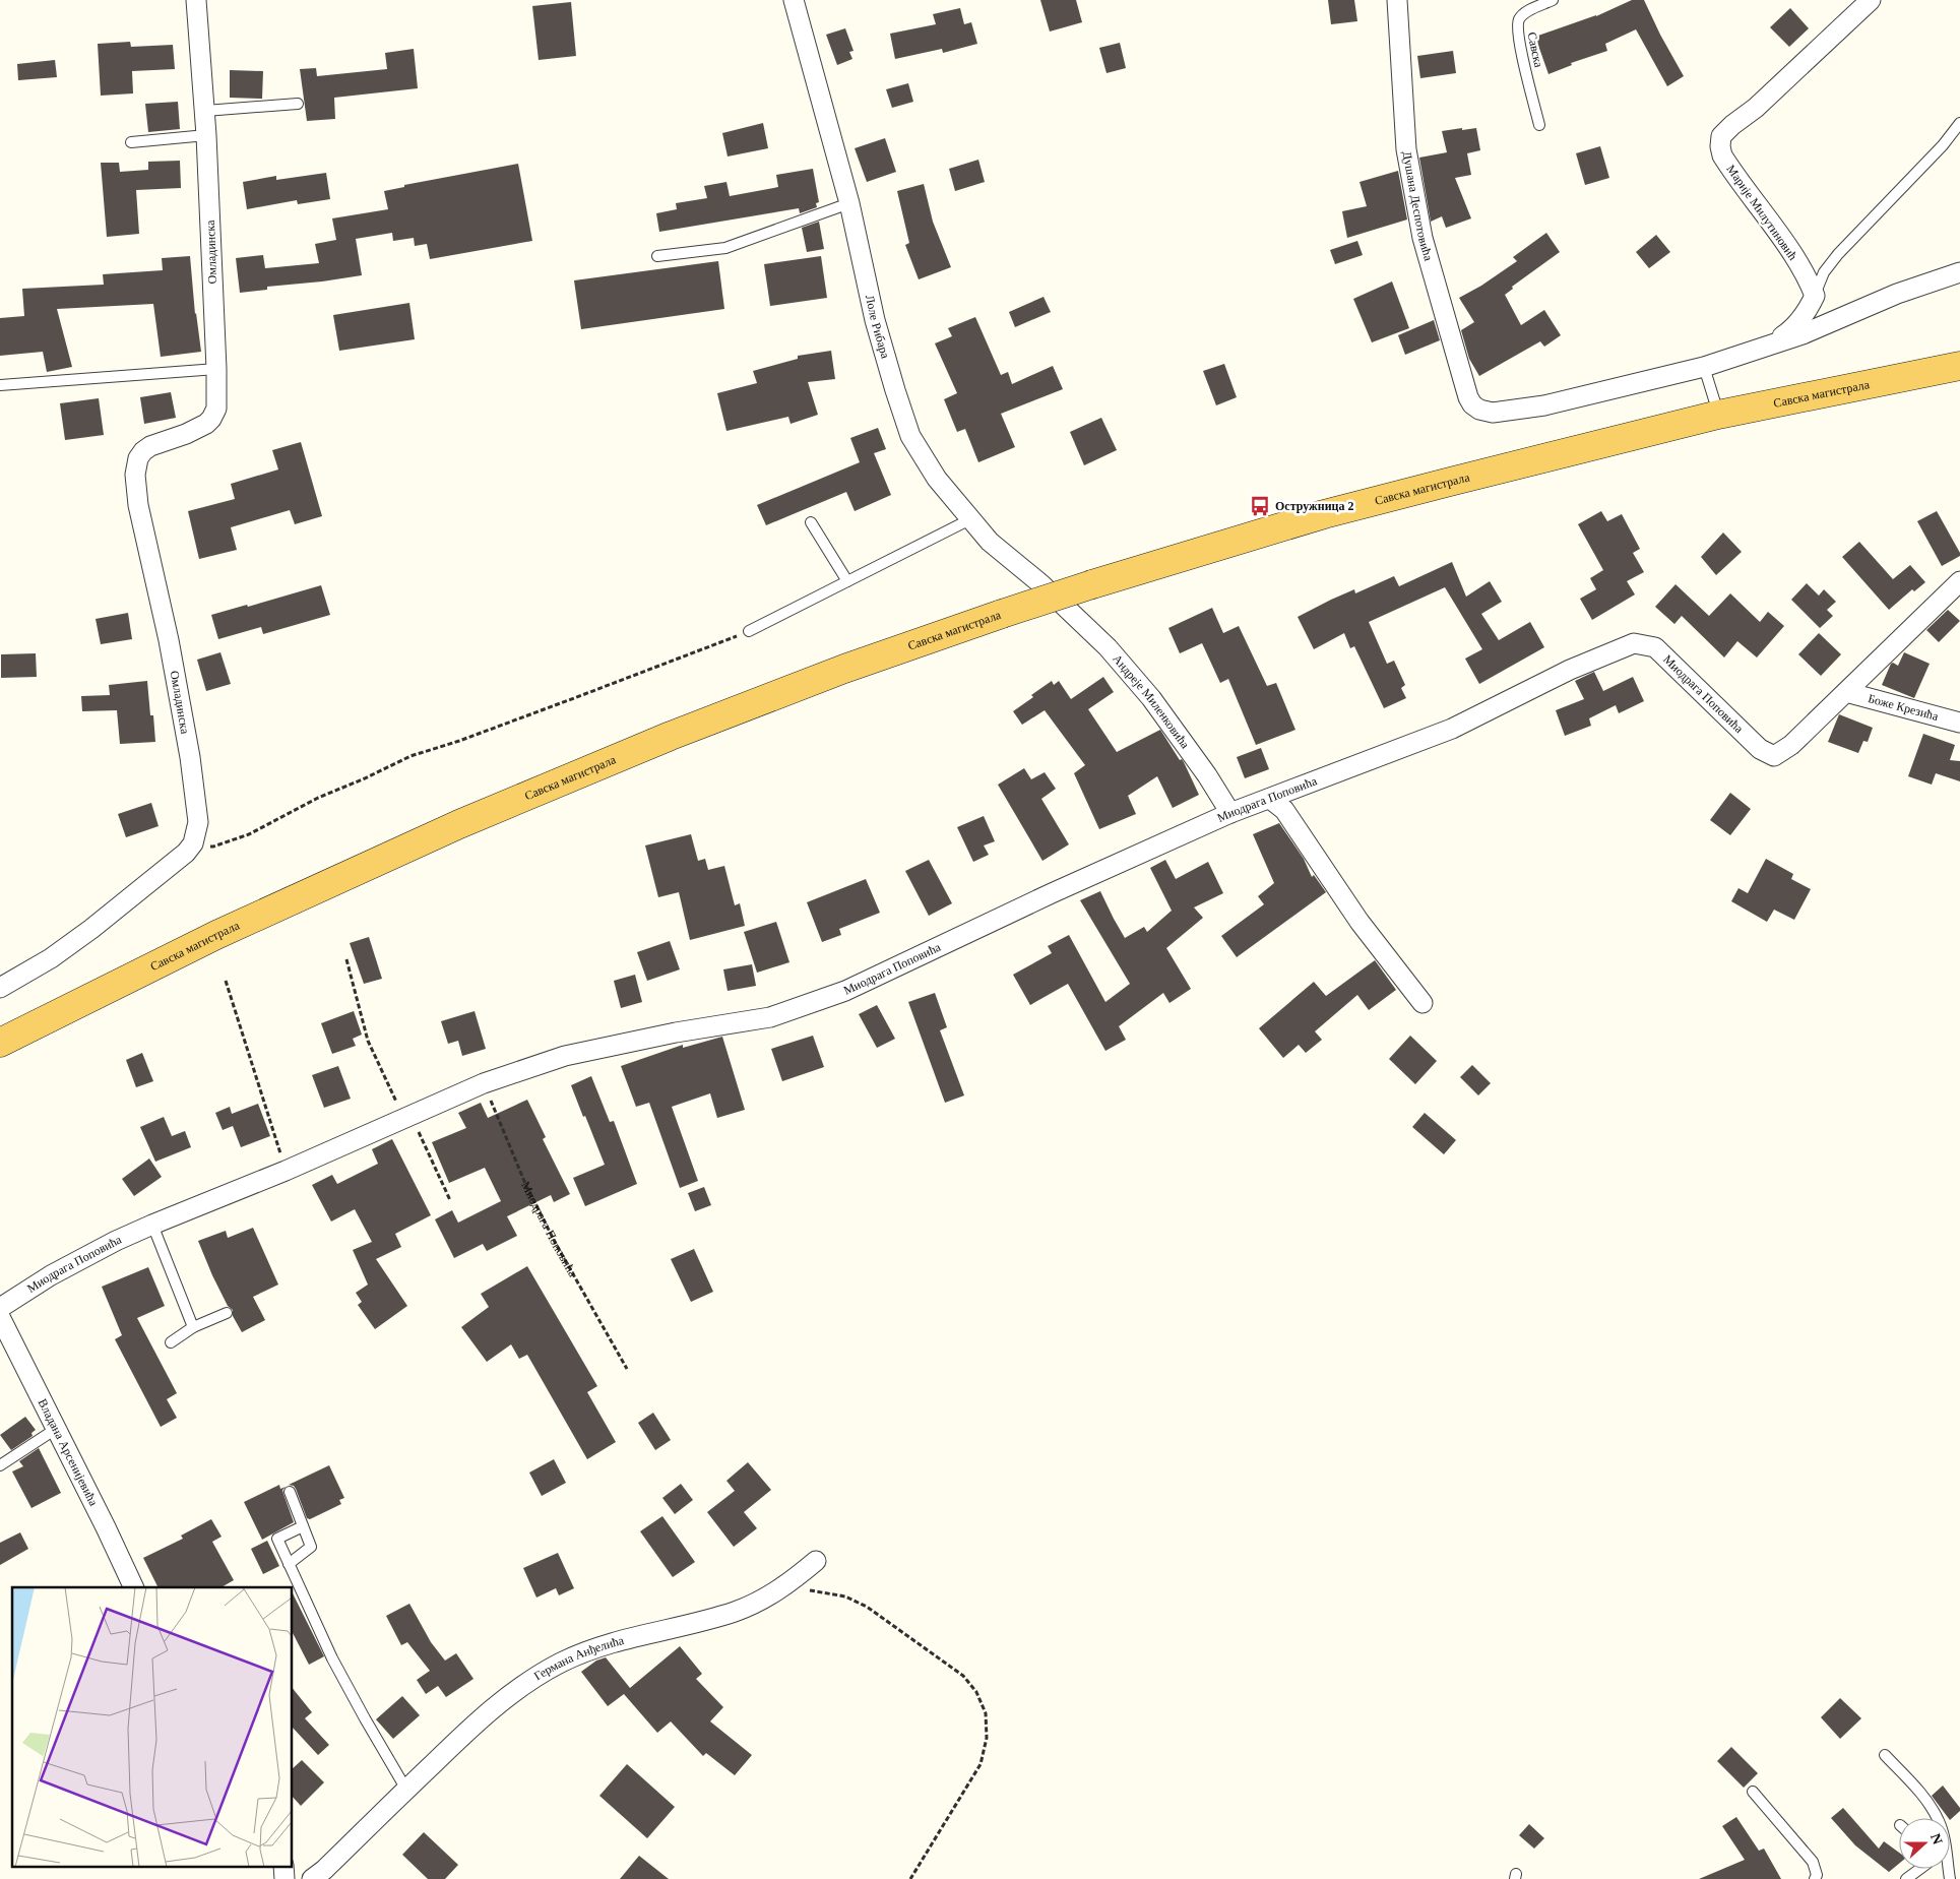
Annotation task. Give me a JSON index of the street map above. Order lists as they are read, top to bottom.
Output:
{
  "streets": {
    "main road": ["Савска магистрала"],
    "street": [
      "Душана Деспотовића",
      "Марије Милутиновић",
      "Омладинска",
      "Лоле Рибара",
      "Миодрага Поповића",
      "Андреје Миленковића",
      "Боже Крезића",
      "Владана Арсенијевића",
      "Германа Анђелића"
    ],
    "lane": ["Савска"]
  },
  "crossings": [
    ["Лоле Рибара", "Андреје Миленковића"],
    ["Миодрага Поповића", "Андреје Миленковића"],
    ["Миодрага Поповића", "Боже Крезића"]
  ],
  "places": {
    "bus stop": ["Остружница 2"]
  },
  "north": "right"
}
